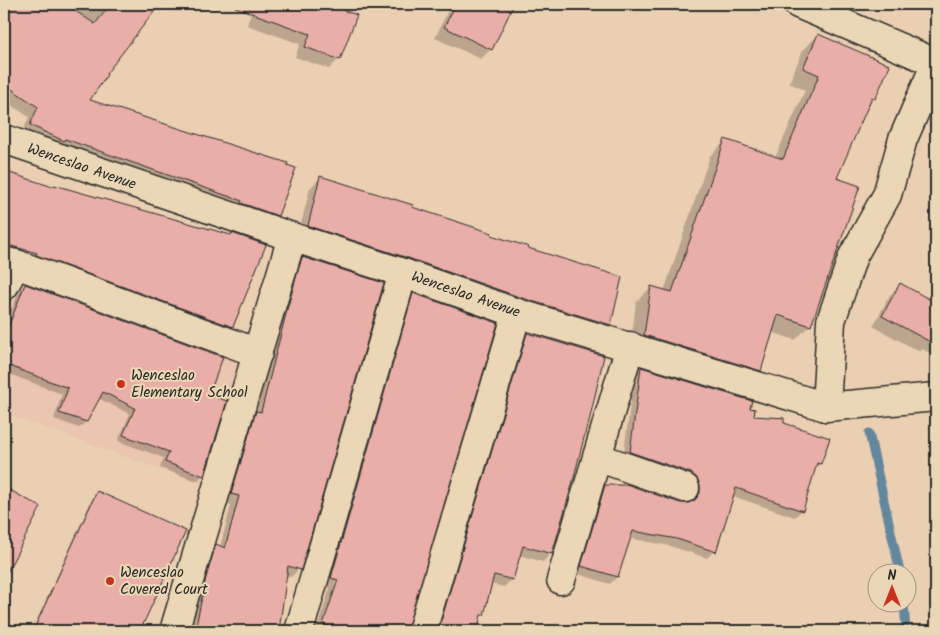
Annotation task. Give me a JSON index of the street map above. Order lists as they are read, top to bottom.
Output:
{
  "streets": {
    "street": ["Wenceslao Avenue"]
  },
  "places": ["Wenceslao Elementary School", "Wenceslao Covered Court"],
  "north": "top"
}
